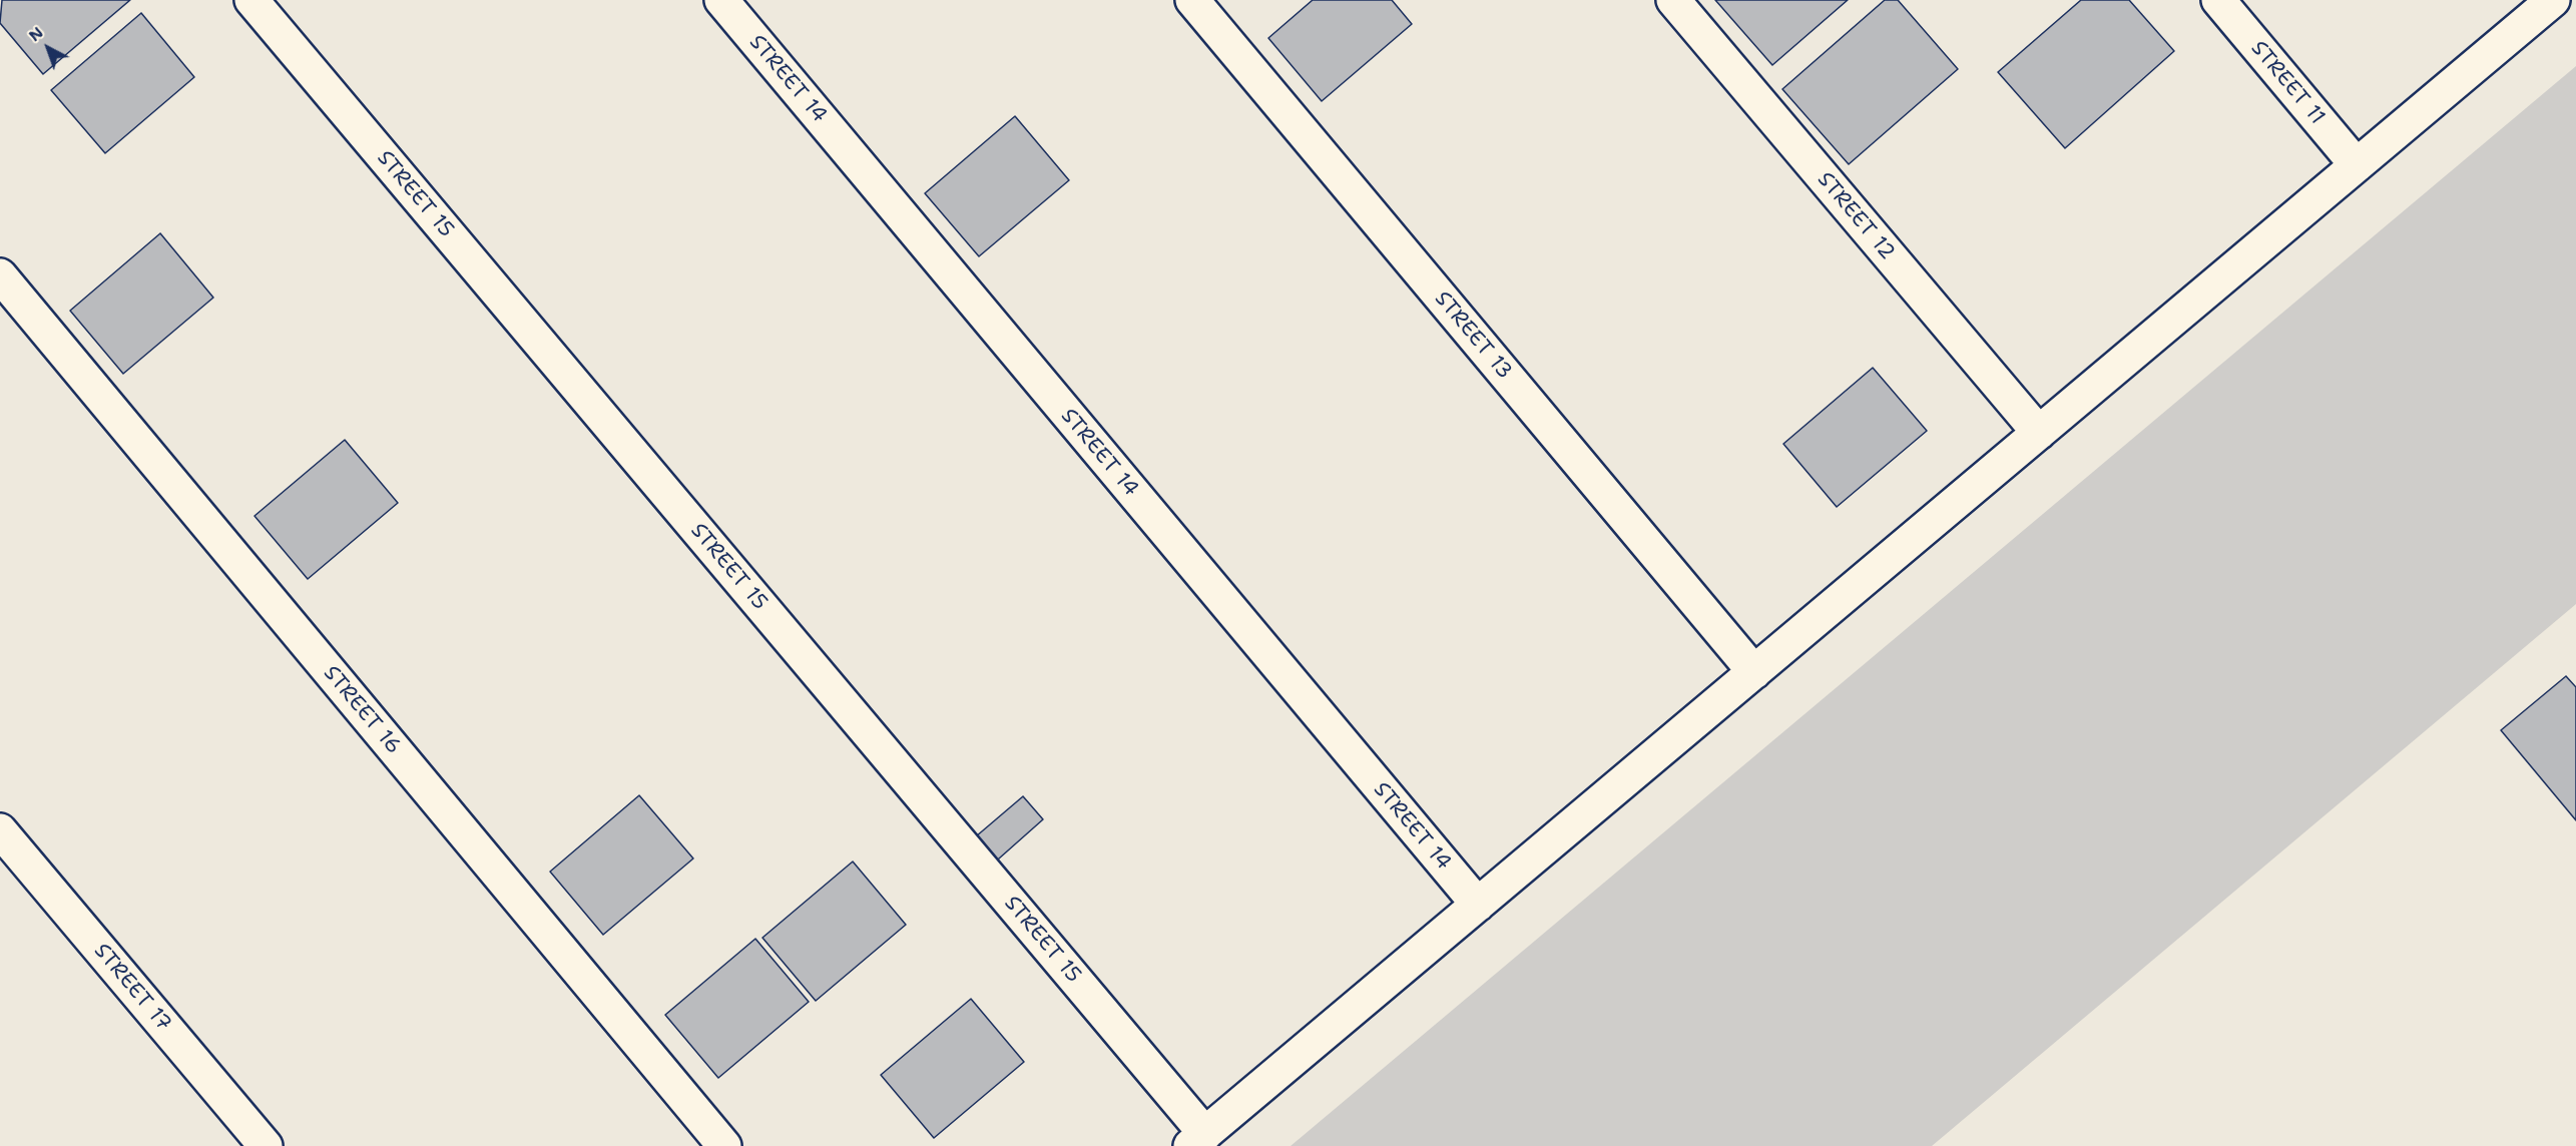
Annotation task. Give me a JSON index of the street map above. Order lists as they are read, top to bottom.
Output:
{
  "streets": {
    "street": [
      "STREET 14",
      "STREET 11",
      "STREET 15",
      "STREET 12",
      "STREET 13",
      "STREET 16",
      "STREET 17"
    ]
  },
  "north": "top left"
}
